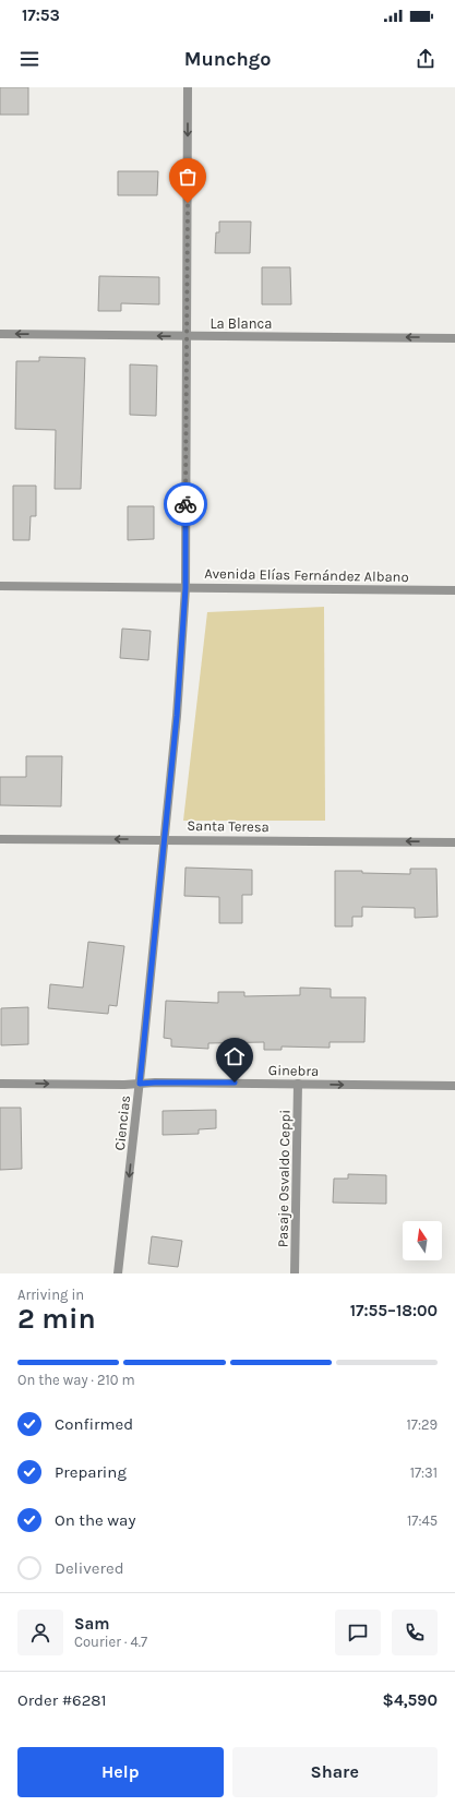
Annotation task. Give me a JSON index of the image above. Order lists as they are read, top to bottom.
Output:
{
  "streets": {
    "street": [
      "La Blanca",
      "Avenida Elías Fernández Albano",
      "Santa Teresa",
      "Ginebra",
      "Ciencias",
      "Pasaje Osvaldo Ceppi"
    ]
  },
  "crossings": [
    ["La Blanca", "Ciencias"],
    ["Avenida Elías Fernández Albano", "Ciencias"],
    ["Santa Teresa", "Ciencias"],
    ["Ginebra", "Ciencias"],
    ["Ginebra", "Pasaje Osvaldo Ceppi"]
  ],
  "one_way": [
    "La Blanca",
    "Santa Teresa",
    "Ginebra",
    "Ciencias"
  ],
  "north": "top",
  "page": {
    "status": "17:53",
    "header": "Munchgo",
    "heading": ["2 min", "Arriving in", "17:55–18:00"],
    "panel": [
      "Sam",
      "Courier · 4.7",
      "Order #6281",
      "$4,590"
    ],
    "bar": "On the way · 210 m",
    "list": [
      ["Confirmed", "17:29"],
      ["Preparing", "17:31"],
      ["On the way", "17:45"],
      "Delivered"
    ],
    "buttons": ["Help", "Share"]
  }
}
